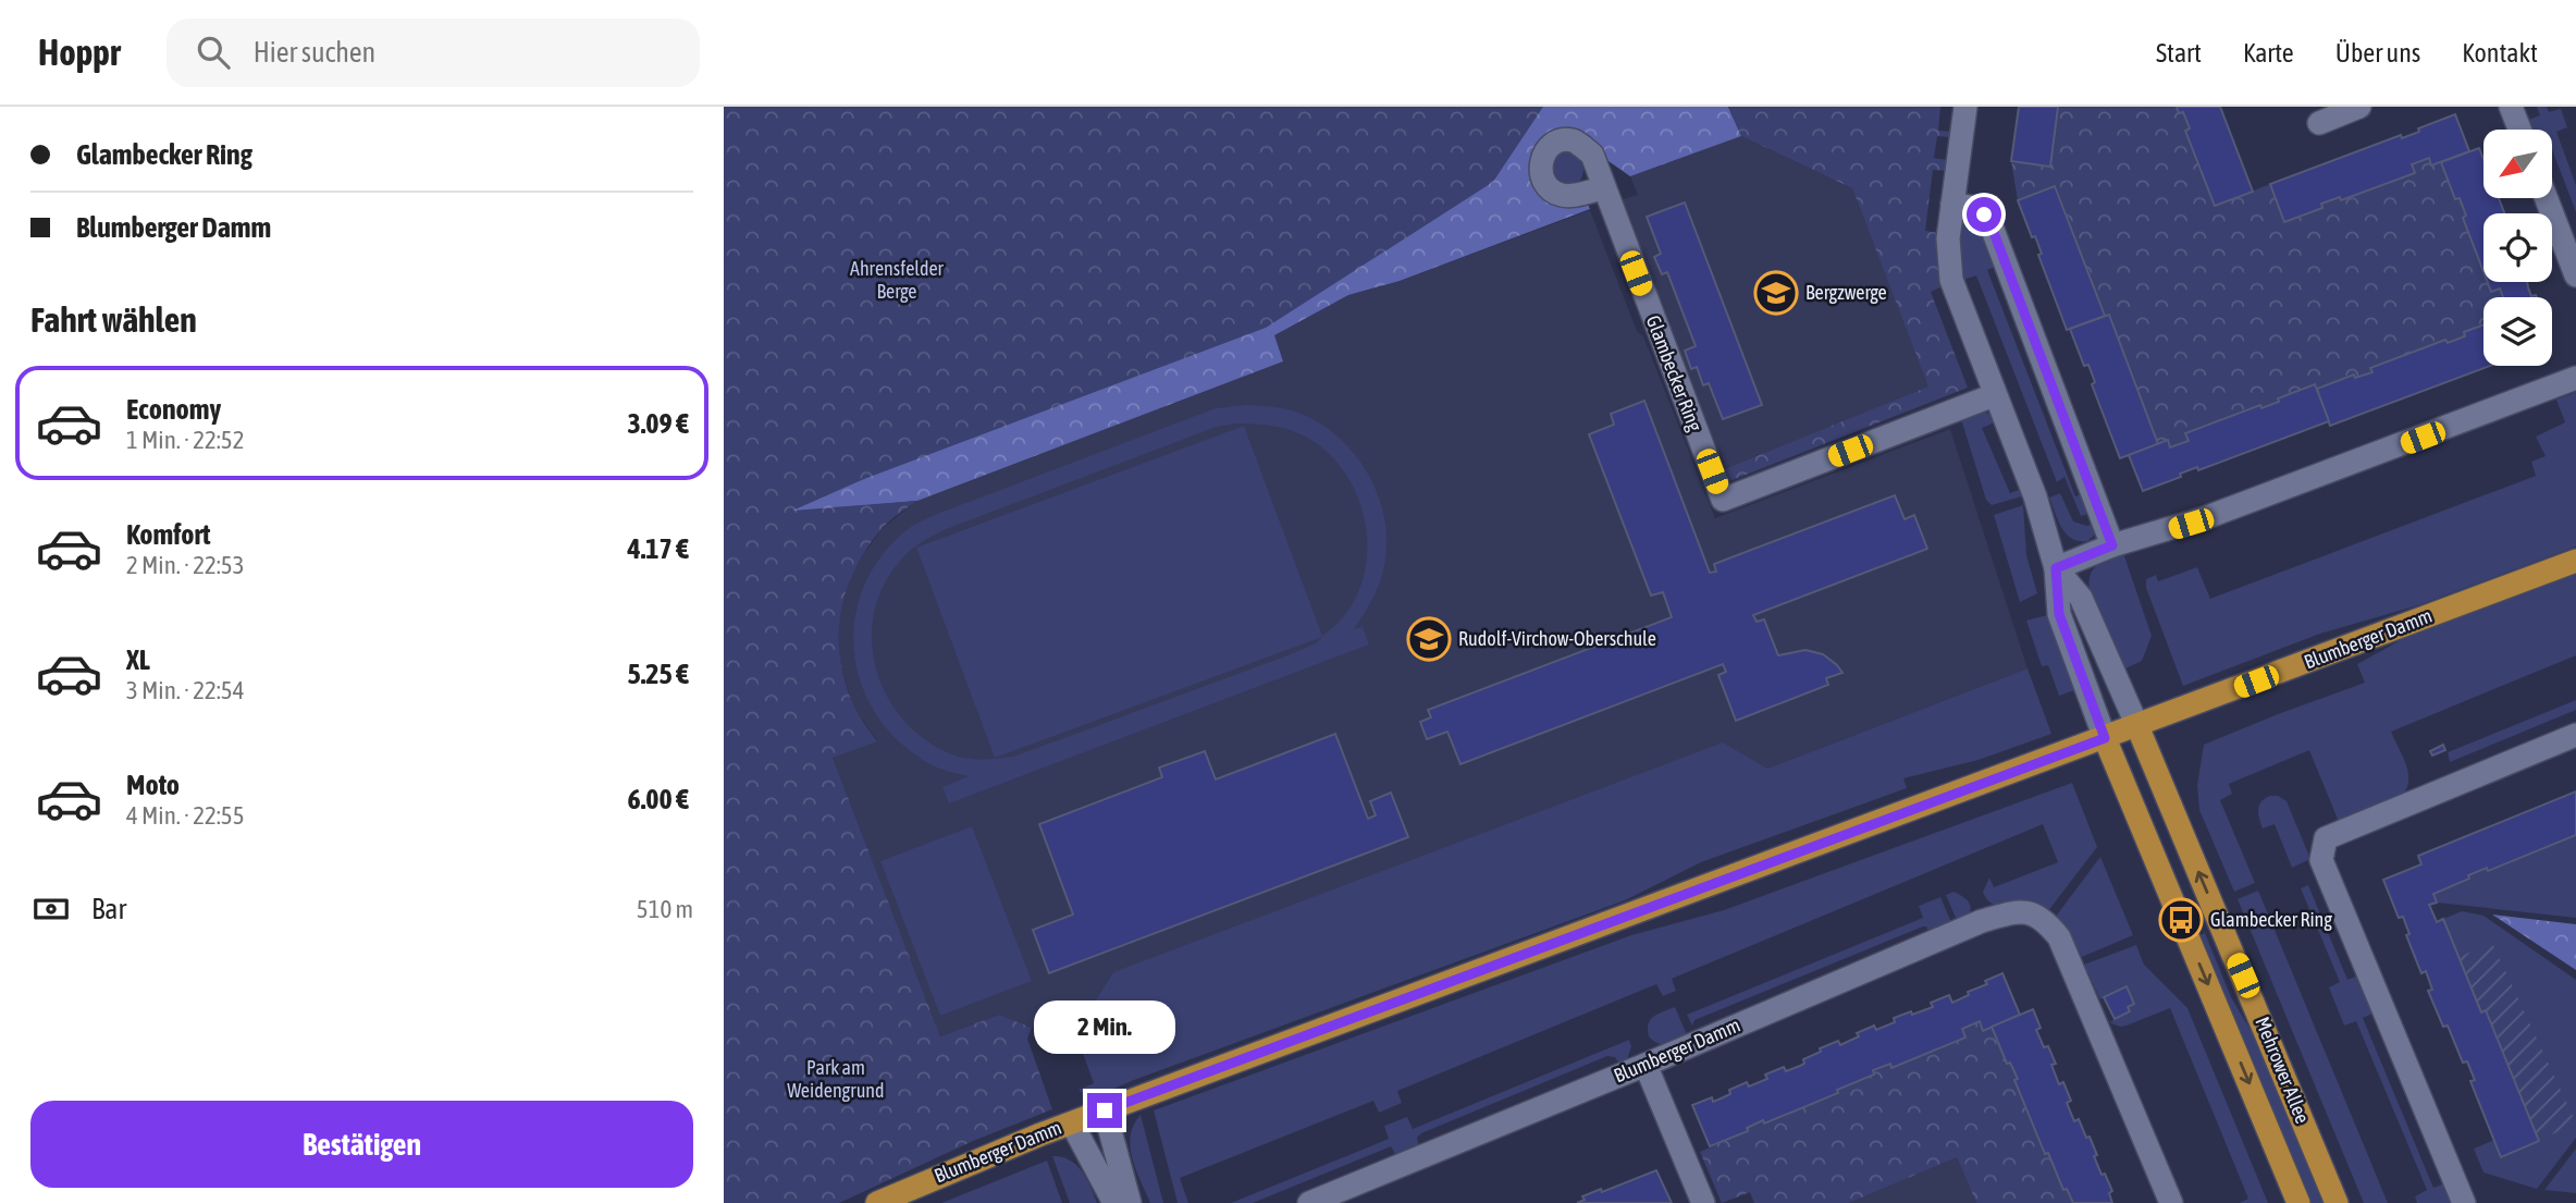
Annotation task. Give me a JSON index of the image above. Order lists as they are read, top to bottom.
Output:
{
  "streets": {
    "main road": ["Blumberger Damm", "Mehrower Allee"],
    "street": ["Glambecker Ring"]
  },
  "crossings": [
    ["Blumberger Damm", "Mehrower Allee"]
  ],
  "parks": ["Ahrensfelder Berge", "Park am Weidengrund"],
  "places": {
    "school or university": ["Bergzwerge", "Rudolf-Virchow-Oberschule"],
    "bus stop": ["Glambecker Ring"]
  },
  "north": "bottom left",
  "page": {
    "header": "Hoppr",
    "search": "Hier suchen",
    "nav": [
      "Start",
      "Karte",
      "Über uns",
      "Kontakt"
    ],
    "banner": ["Glambecker Ring", "Blumberger Damm"],
    "heading": "Fahrt wählen",
    "list": [
      {
        "name": "Economy",
        "note": "1 Min. · 22:52",
        "value": "3.09 €"
      },
      {
        "name": "Komfort",
        "note": "2 Min. · 22:53",
        "value": "4.17 €"
      },
      {
        "name": "XL",
        "note": "3 Min. · 22:54",
        "value": "5.25 €"
      },
      {
        "name": "Moto",
        "note": "4 Min. · 22:55",
        "value": "6.00 €"
      }
    ],
    "pay": ["Bar", "510 m"],
    "bubble": "2 Min.",
    "buttons": "Bestätigen"
  }
}
